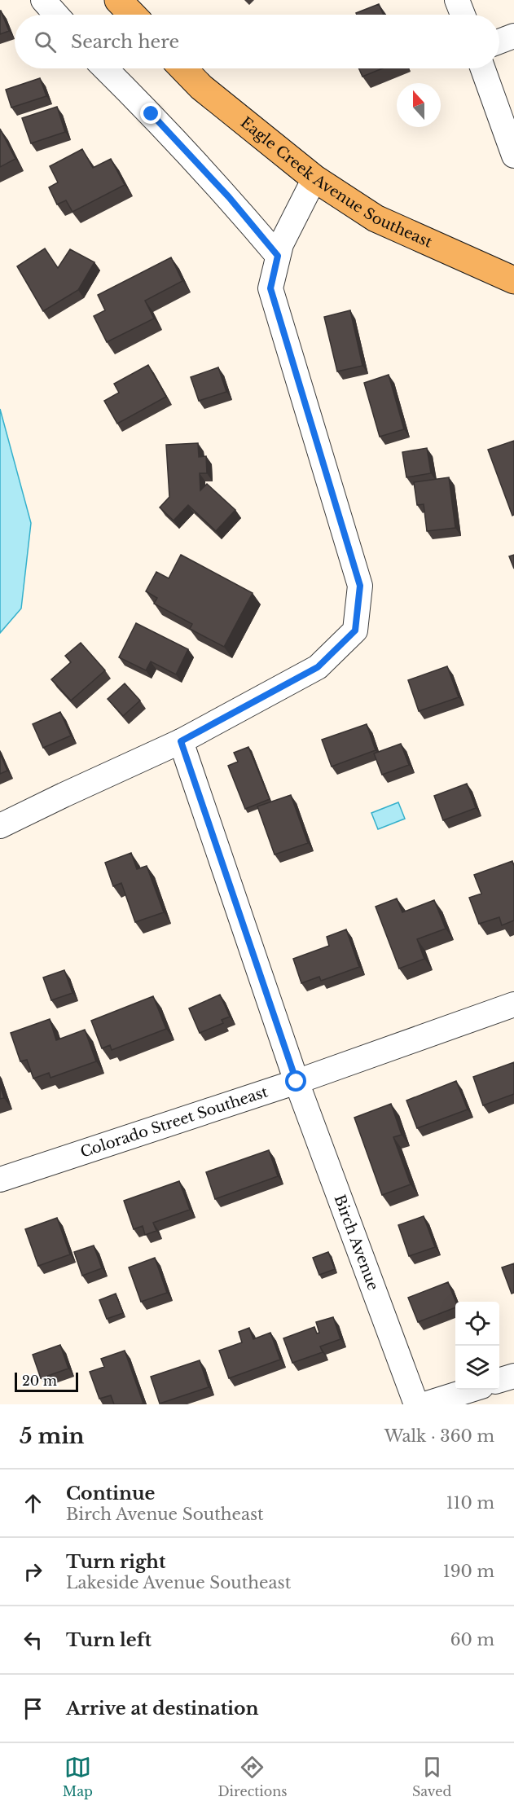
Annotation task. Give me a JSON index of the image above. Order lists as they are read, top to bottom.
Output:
{
  "streets": {
    "main road": ["Eagle Creek Avenue Southeast"],
    "street": ["Colorado Street Southeast", "Birch Avenue"]
  },
  "crossings": [
    ["Colorado Street Southeast", "Birch Avenue"]
  ],
  "scale_bar": "20 m",
  "north": "top",
  "page": {
    "search": "Search here",
    "scale": "20 m",
    "heading": ["5 min", "Walk · 360 m"],
    "list": [
      ["Continue", "Birch Avenue Southeast", "110 m"],
      ["Turn right", "Lakeside Avenue Southeast", "190 m"],
      ["Turn left", "60 m"],
      "Arrive at destination"
    ],
    "nav": ["Map", "Directions", "Saved"]
  }
}
